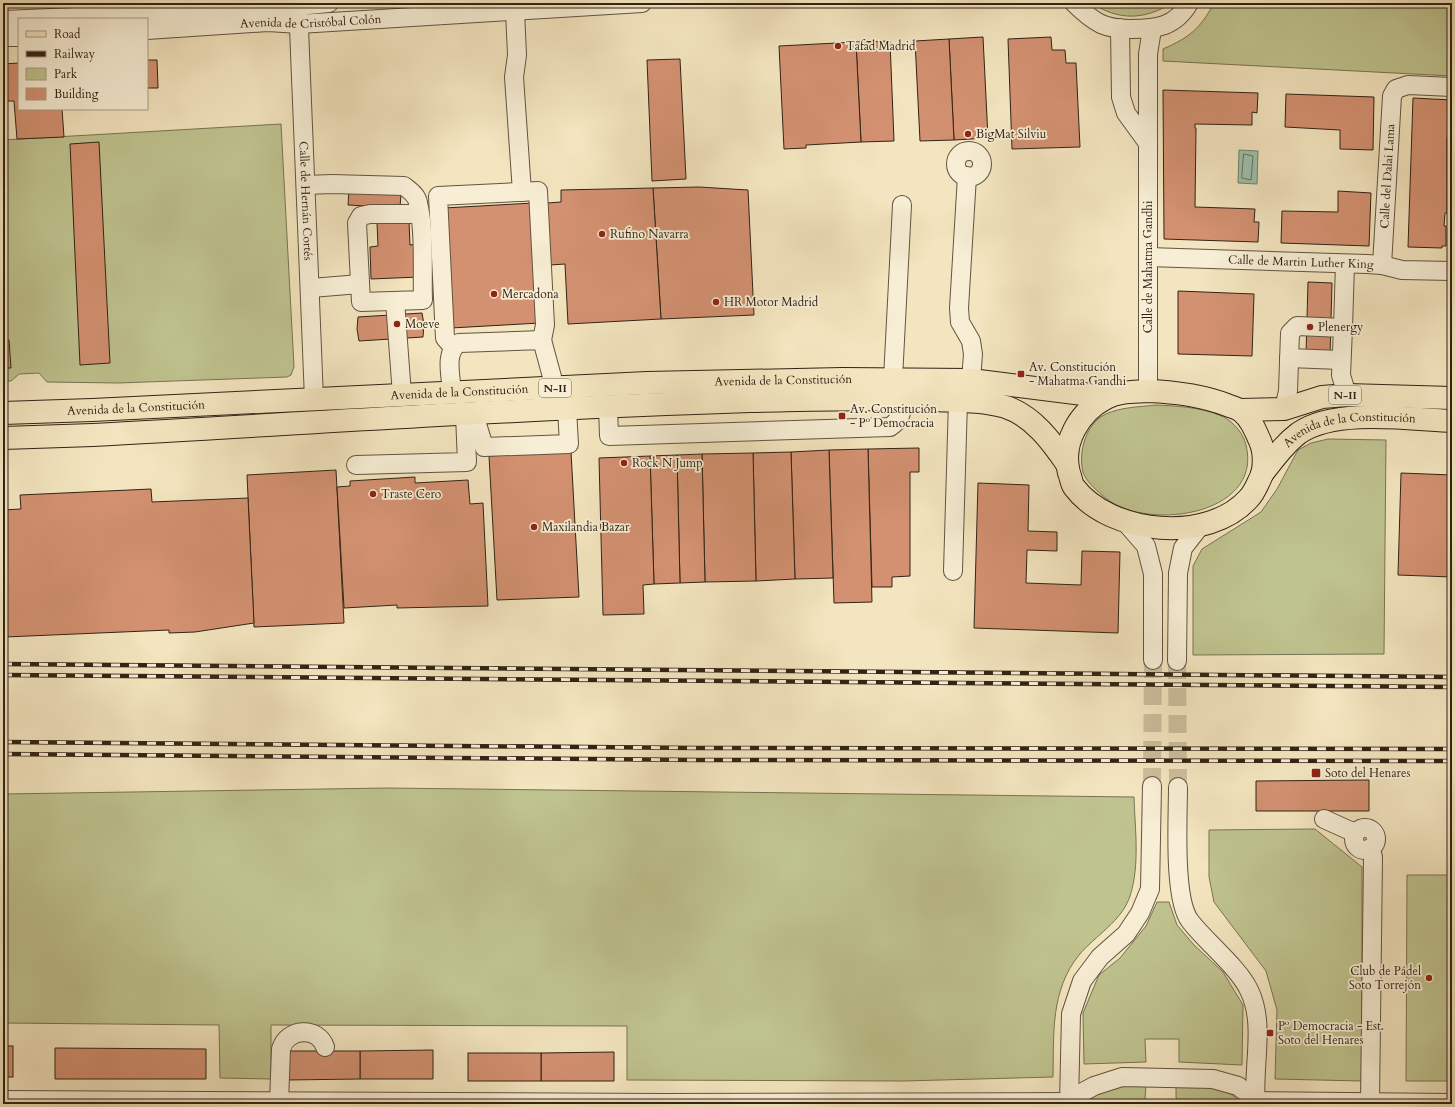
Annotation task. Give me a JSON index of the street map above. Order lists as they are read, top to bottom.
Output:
{
  "streets": {
    "main road": ["Avenida de la Constitución", "N-II"],
    "street": [
      "Avenida de Cristóbal Colón",
      "Calle del Dalai Lama",
      "Calle de Hernán Cortés",
      "Calle de Martin Luther King",
      "Calle de Mahatma Gandhi"
    ]
  },
  "crossings": [
    ["Avenida de Cristóbal Colón", "Calle de Hernán Cortés"],
    ["Calle del Dalai Lama", "Calle de Martin Luther King"],
    ["Calle de Hernán Cortés", "Avenida de la Constitución"],
    ["Calle de Martin Luther King", "Calle de Mahatma Gandhi"],
    ["Calle de Mahatma Gandhi", "N-II"],
    ["Avenida de la Constitución", "N-II"]
  ],
  "places": {
    "other": [
      "Tafad Madrid",
      "BigMat Silviu",
      "Rufino Navarra",
      "Mercadona",
      "HR Motor Madrid",
      "Moeve",
      "Plenergy",
      "Rock N Jump",
      "Traste Cero",
      "Maxilandia Bazar",
      "Club de Pádel Soto Torrejón"
    ],
    "transit": [
      "Av. Constitución - Mahatma Gandhi",
      "Av. Constitución - Pº Democracia",
      "Soto del Henares",
      "Pº Democracia - Est. Soto del Henares"
    ]
  },
  "legend": [
    "Road",
    "Railway",
    "Park",
    "Building"
  ]
}
